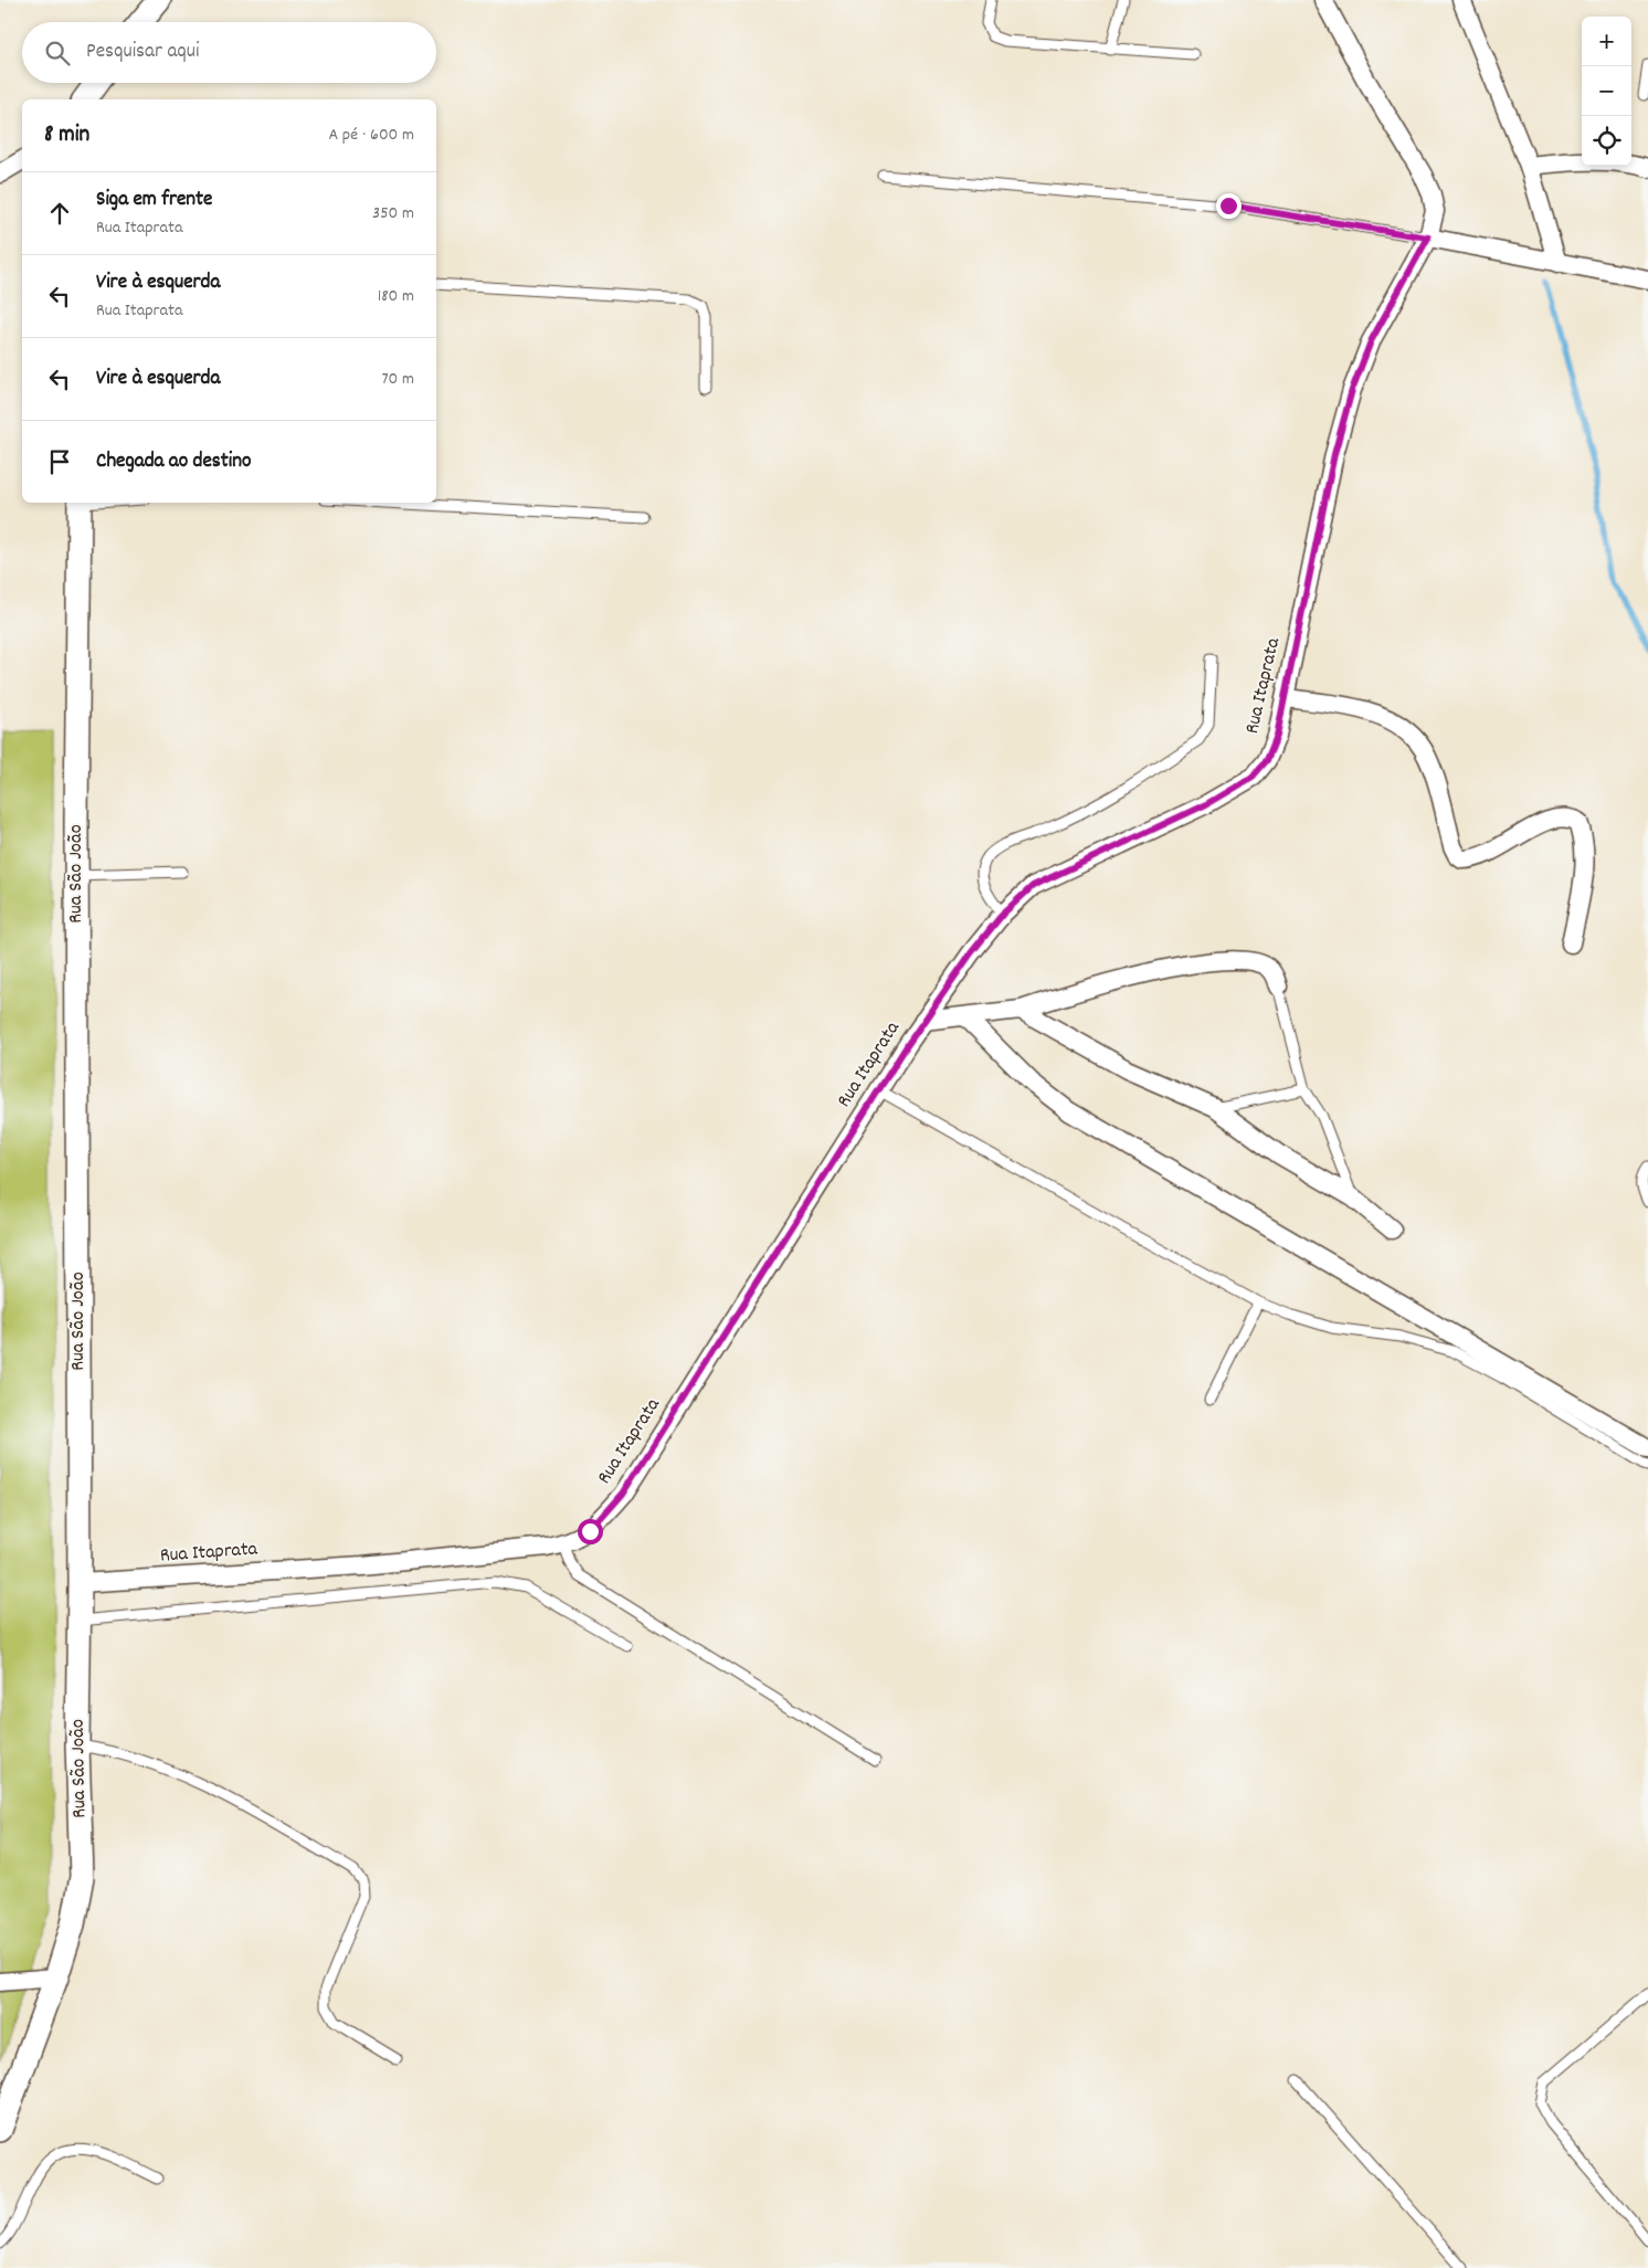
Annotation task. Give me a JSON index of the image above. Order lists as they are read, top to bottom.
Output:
{
  "streets": {
    "street": ["Rua Itaprata", "Rua São João"]
  },
  "crossings": [
    ["Rua Itaprata", "Rua São João"]
  ],
  "page": {
    "map_buttons": ["+", "−"],
    "search": "Pesquisar aqui",
    "heading": ["8 min", "A pé · 600 m"],
    "list": [
      ["Siga em frente", "Rua Itaprata", "350 m"],
      ["Vire à esquerda", "Rua Itaprata", "180 m"],
      ["Vire à esquerda", "70 m"],
      "Chegada ao destino"
    ]
  }
}
